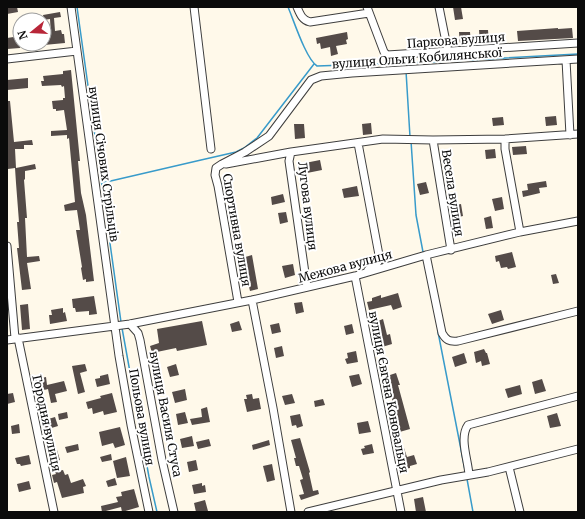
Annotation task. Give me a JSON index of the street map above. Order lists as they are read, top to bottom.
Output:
{
  "streets": {
    "street": [
      "Паркова вулиця",
      "вулиця Ольги Кобилянської",
      "вулиця Січових Стрільців",
      "Весела вулиця",
      "Лугова вулиця",
      "Спортивна вулиця",
      "Межова вулиця",
      "вулиця Євгена Коновальця",
      "вулиця Василя Стуса",
      "Польова вулиця",
      "Городня вулиця"
    ]
  },
  "crossings": [
    ["вулиця Ольги Кобилянської", "Спортивна вулиця"],
    ["вулиця Січових Стрільців", "Межова вулиця"],
    ["вулиця Січових Стрільців", "Польова вулиця"],
    ["Весела вулиця", "Межова вулиця"],
    ["Лугова вулиця", "Межова вулиця"],
    ["Спортивна вулиця", "Межова вулиця"],
    ["Межова вулиця", "вулиця Євгена Коновальця"],
    ["Межова вулиця", "вулиця Василя Стуса"],
    ["Межова вулиця", "Польова вулиця"],
    ["Межова вулиця", "Городня вулиця"]
  ],
  "north": "left"
}
